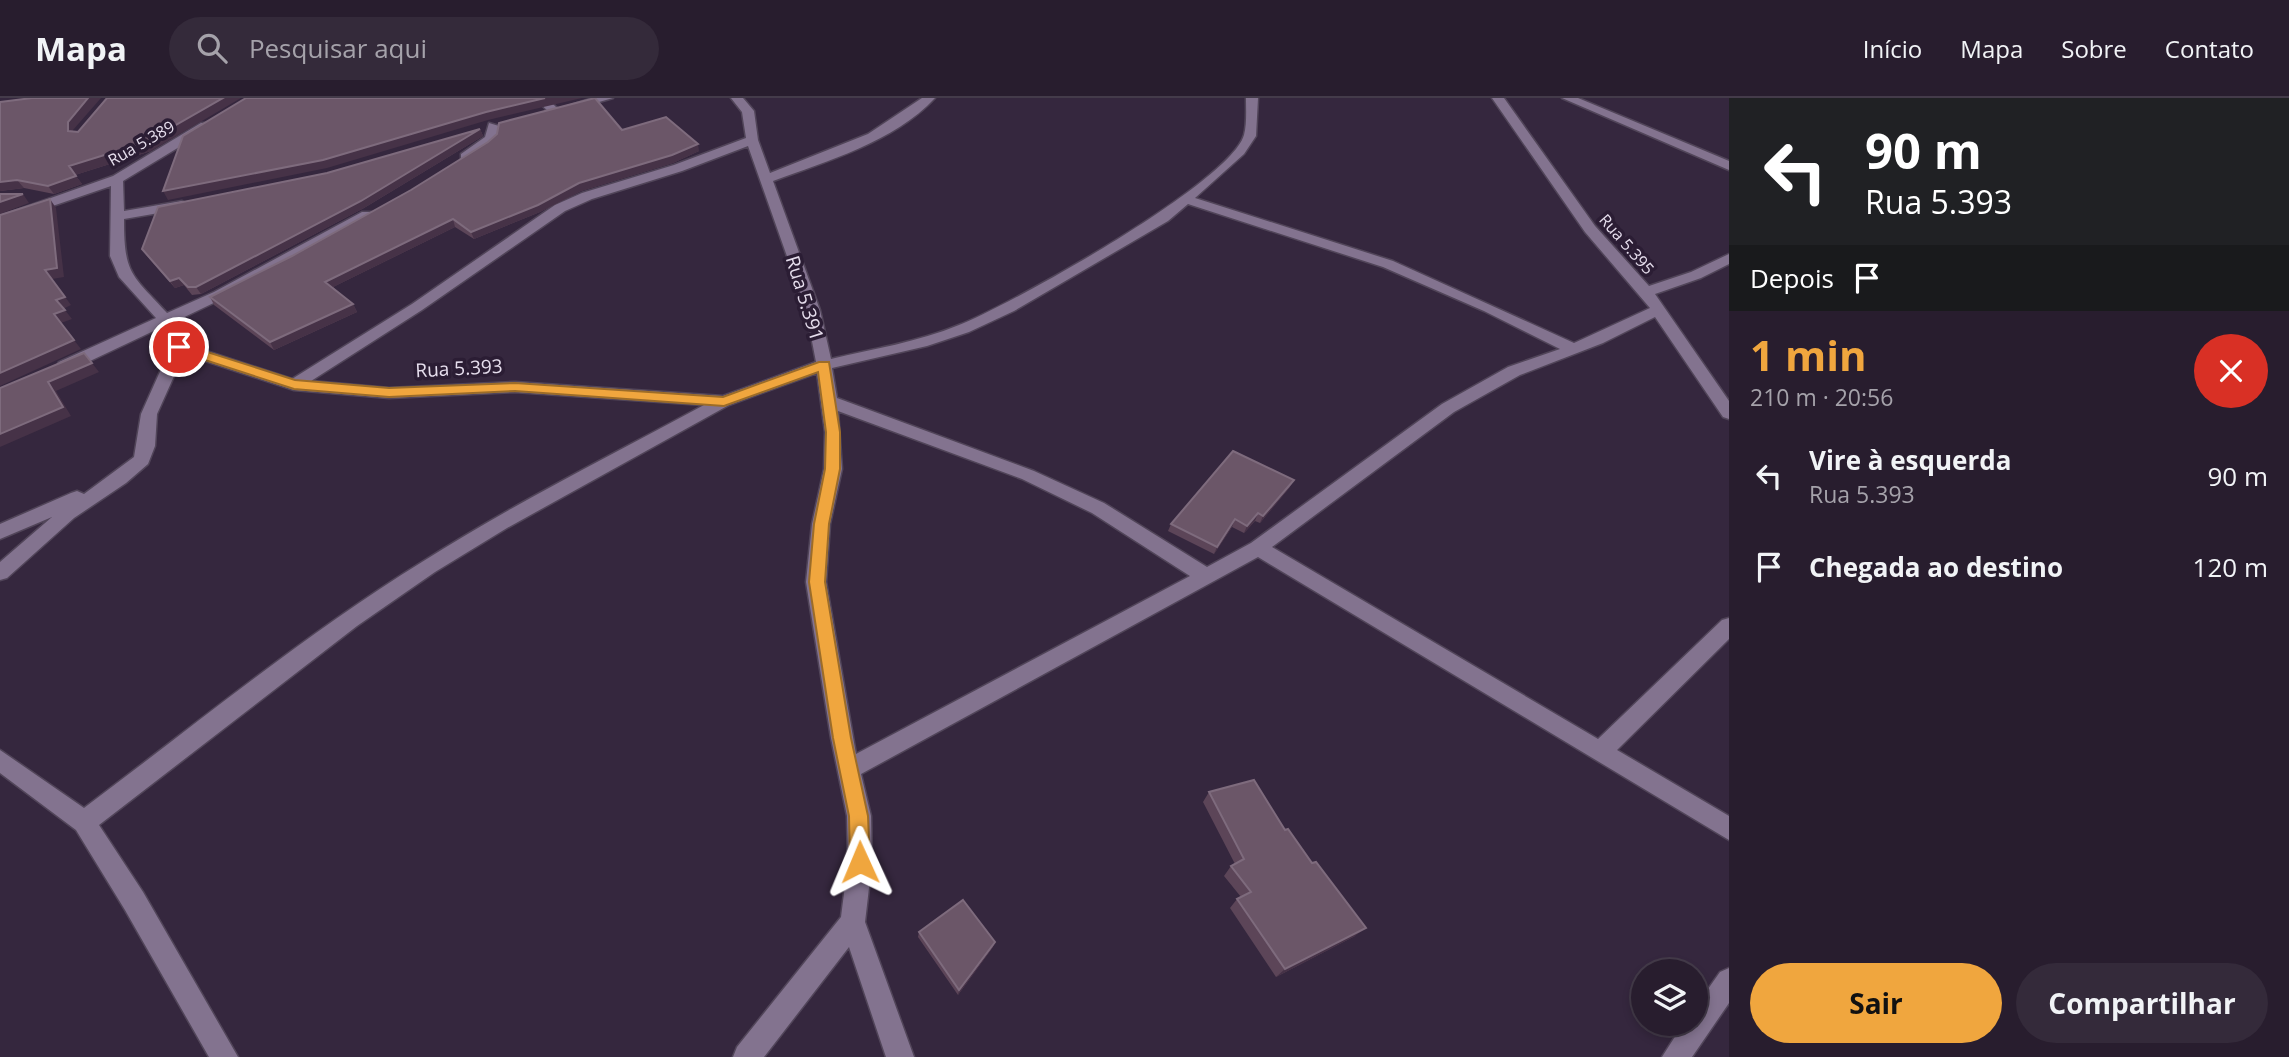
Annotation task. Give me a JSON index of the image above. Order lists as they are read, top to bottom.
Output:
{
  "streets": {
    "street": [
      "Rua 5.389",
      "Rua 5.395",
      "Rua 5.391",
      "Rua 5.393"
    ]
  },
  "crossings": [
    ["Rua 5.391", "Rua 5.393"]
  ],
  "page": {
    "header": "Mapa",
    "search": "Pesquisar aqui",
    "nav": [
      "Início",
      "Mapa",
      "Sobre",
      "Contato"
    ],
    "turn": ["90 m", "Rua 5.393"],
    "then": "Depois",
    "heading": ["1 min", "210 m · 20:56"],
    "list": [
      {
        "name": "Vire à esquerda",
        "note": "Rua 5.393",
        "value": "90 m"
      },
      {
        "name": "Chegada ao destino",
        "value": "120 m"
      }
    ],
    "buttons": ["Sair", "Compartilhar"]
  }
}
